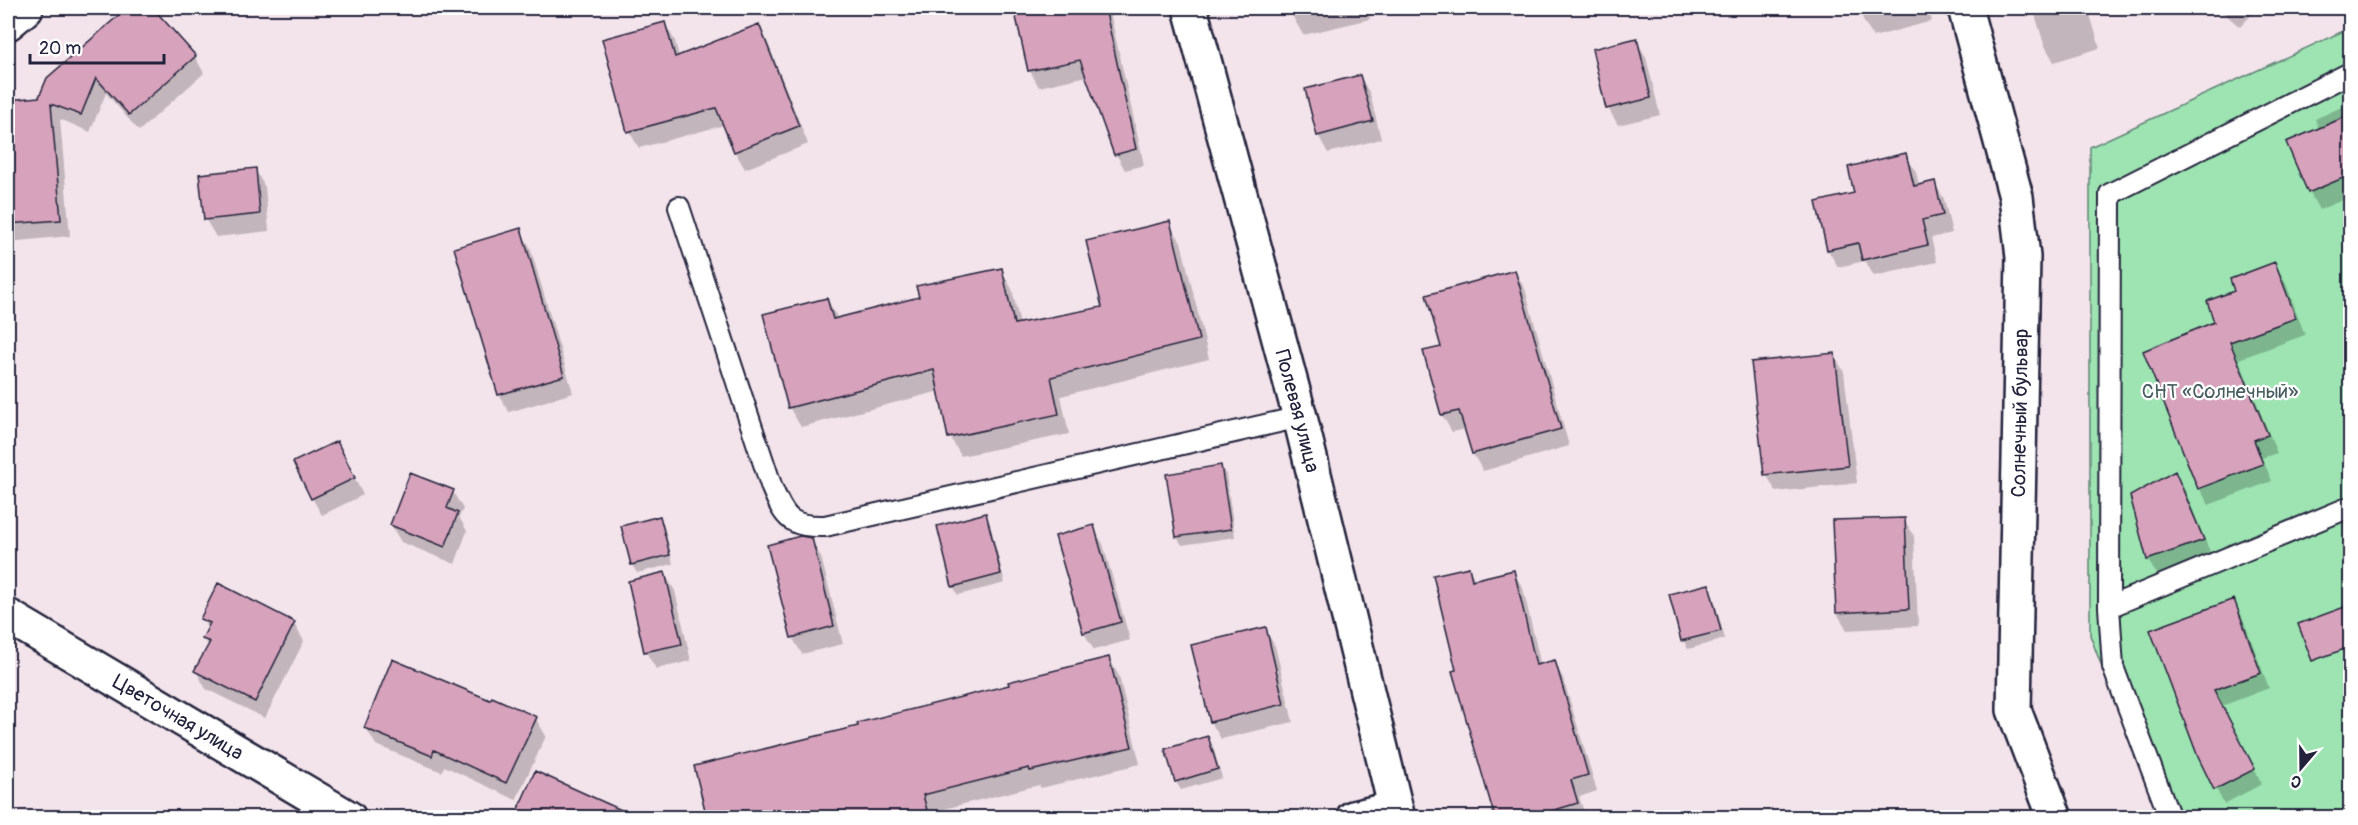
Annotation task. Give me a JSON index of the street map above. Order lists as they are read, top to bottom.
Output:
{
  "streets": {
    "street": ["Полевая улица", "Солнечный бульвар", "Цветочная улица"]
  },
  "parks": ["СНТ «Солнечный»"],
  "scale_bar": "20 m",
  "north": "bottom"
}
